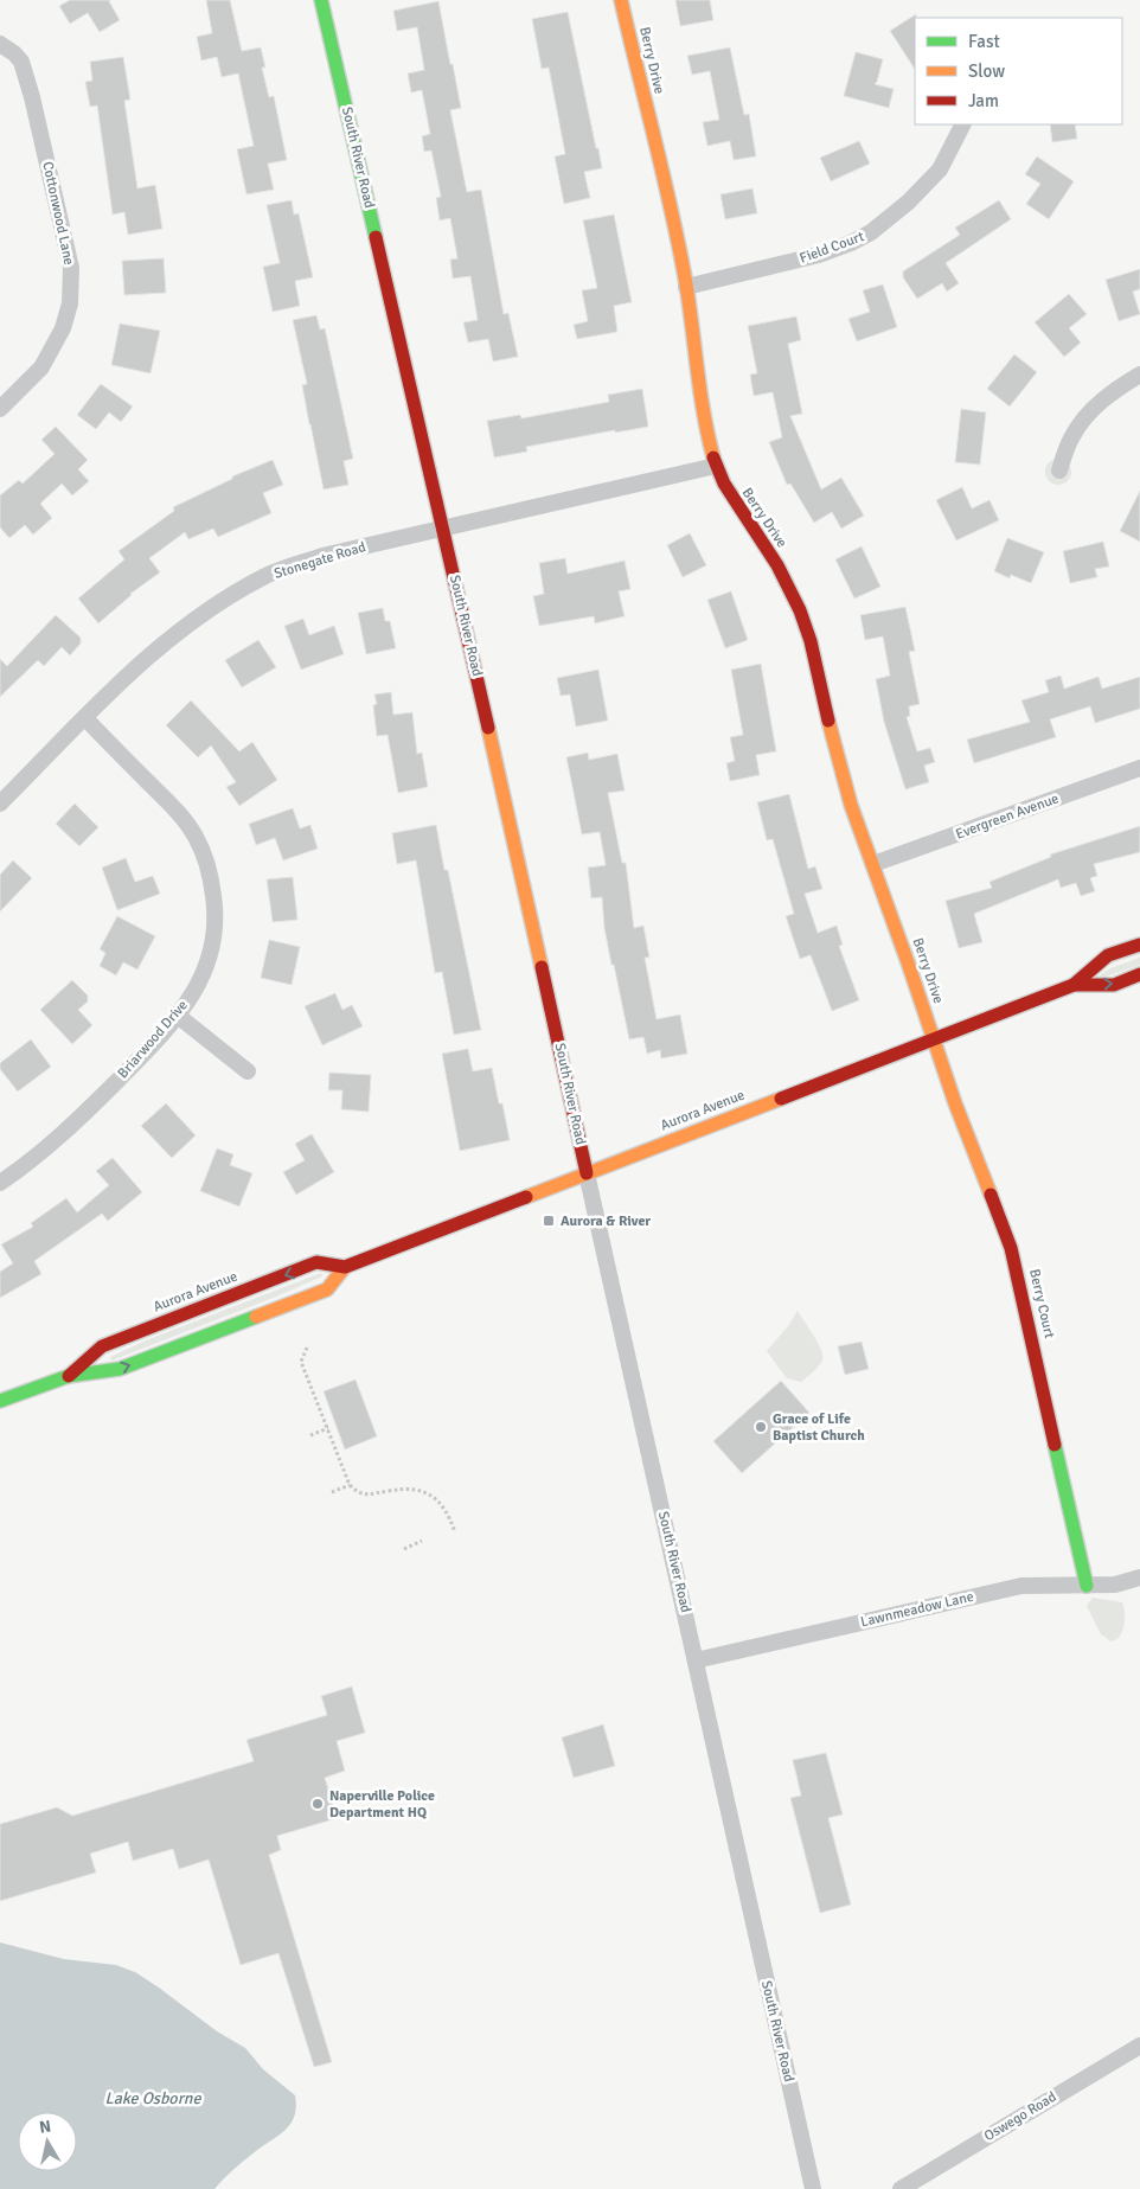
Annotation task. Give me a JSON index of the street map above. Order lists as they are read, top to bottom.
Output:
{
  "streets": {
    "street": [
      "Berry Drive",
      "South River Road",
      "Cottonwood Lane",
      "Field Court",
      "Stonegate Road",
      "Evergreen Avenue",
      "Briarwood Drive",
      "Aurora Avenue",
      "Berry Court",
      "Lawnmeadow Lane",
      "Oswego Road"
    ]
  },
  "crossings": [
    ["Berry Drive", "Field Court"],
    ["Berry Drive", "Stonegate Road"],
    ["Berry Drive", "Evergreen Avenue"],
    ["Berry Drive", "Aurora Avenue"],
    ["Berry Drive", "Berry Court"],
    ["South River Road", "Stonegate Road"],
    ["South River Road", "Aurora Avenue"],
    ["South River Road", "Lawnmeadow Lane"],
    ["Stonegate Road", "Briarwood Drive"],
    ["Aurora Avenue", "Berry Court"],
    ["Berry Court", "Lawnmeadow Lane"]
  ],
  "water": ["Lake Osborne"],
  "places": {
    "transit": ["Aurora & River"],
    "other": ["Grace of Life Baptist Church", "Naperville Police Department HQ"]
  },
  "legend": ["Fast", "Slow", "Jam"],
  "north": "top"
}
